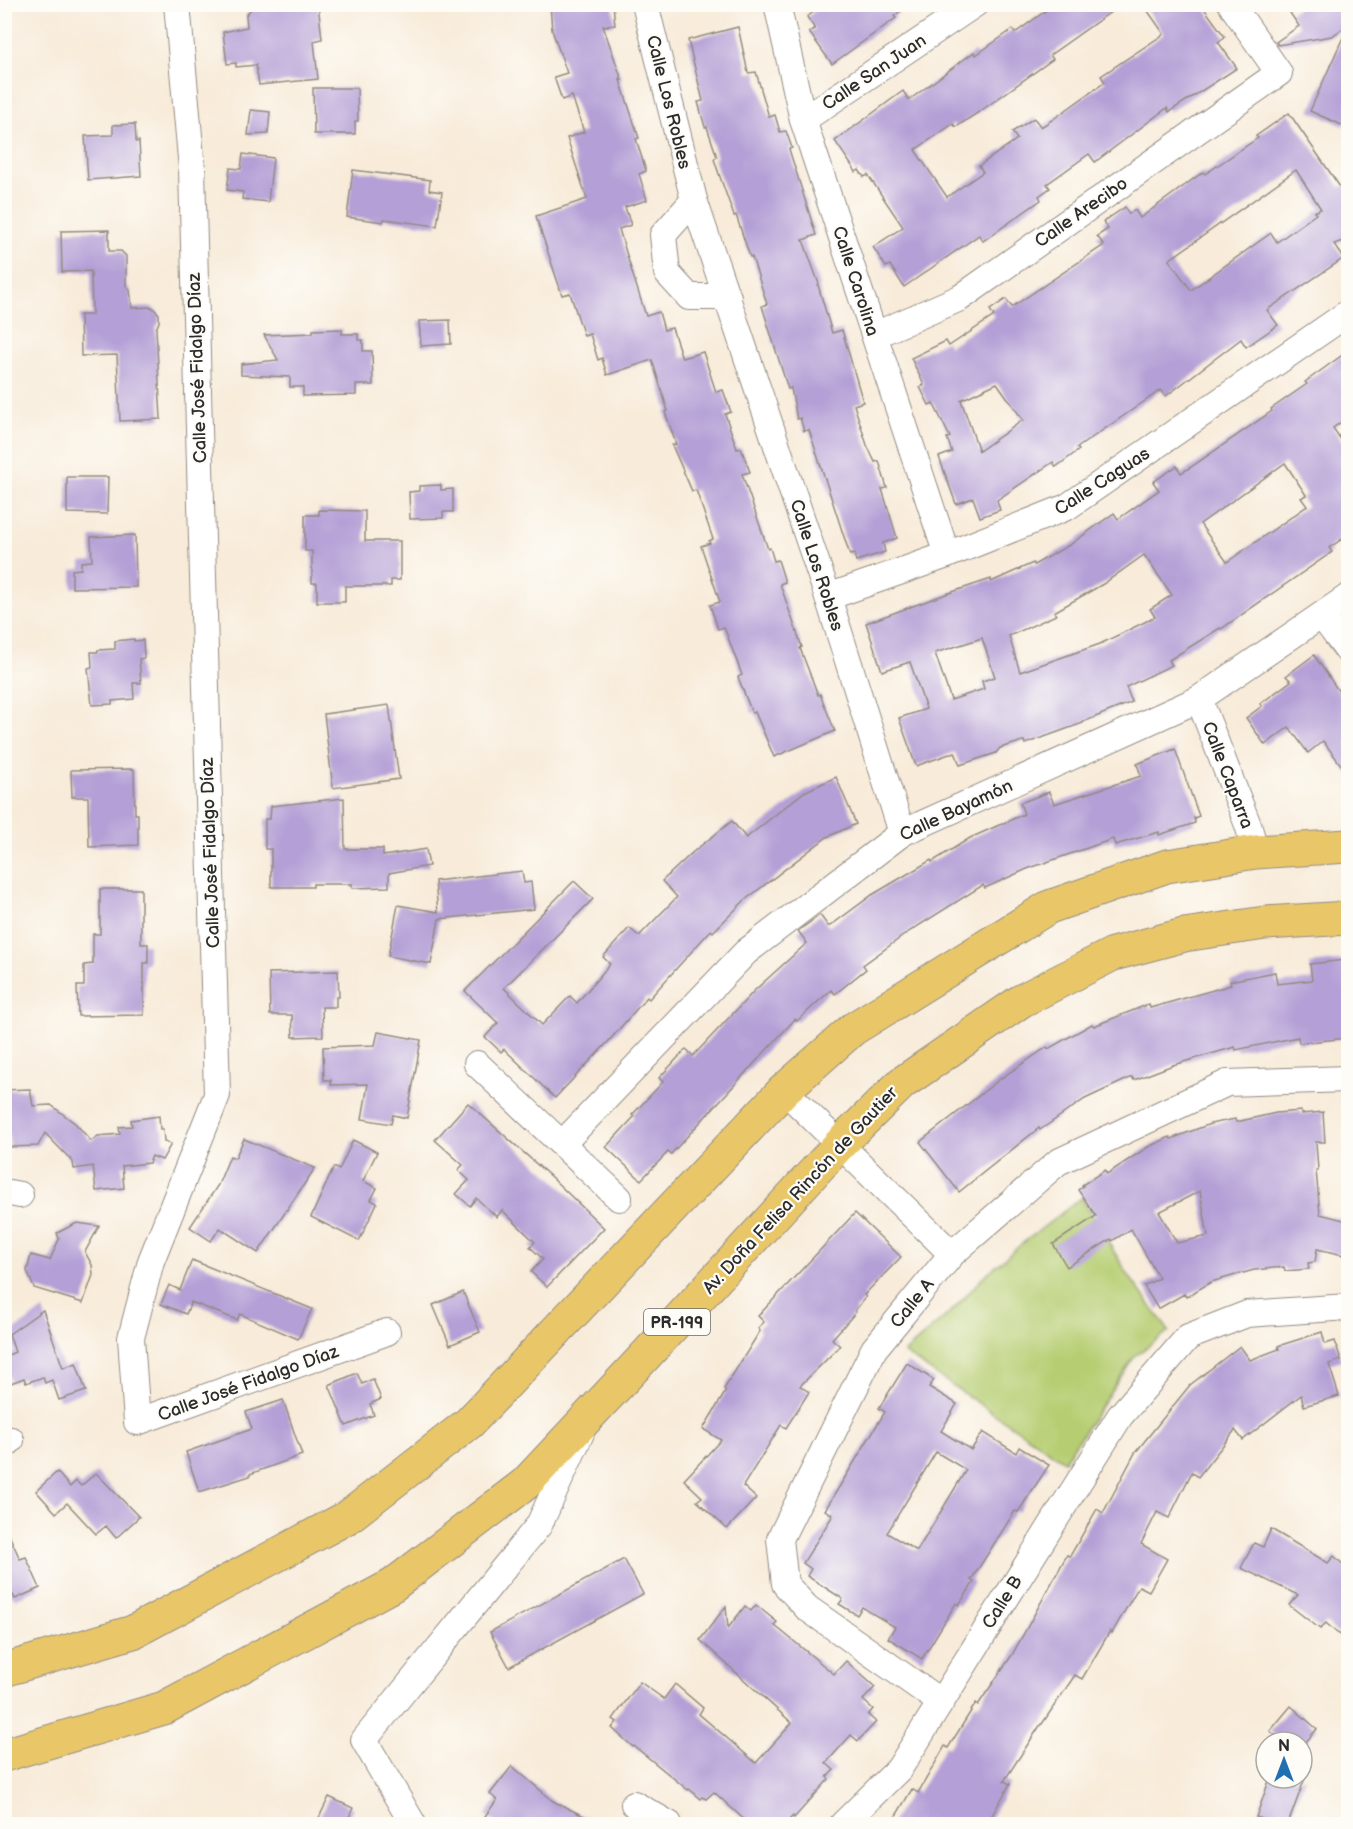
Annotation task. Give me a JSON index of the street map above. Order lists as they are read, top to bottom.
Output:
{
  "streets": {
    "main road": ["Av. Doña Felisa Rincón de Gautier", "PR-199"],
    "street": [
      "Calle San Juan",
      "Calle Los Robles",
      "Calle Arecibo",
      "Calle Carolina",
      "Calle José Fidalgo Díaz",
      "Calle Caguas",
      "Calle Caparra",
      "Calle Bayamón",
      "Calle A",
      "Calle B"
    ]
  },
  "crossings": [
    ["Calle San Juan", "Calle Carolina"],
    ["Calle Los Robles", "Calle Caguas"],
    ["Calle Los Robles", "Calle Bayamón"],
    ["Calle Arecibo", "Calle Carolina"],
    ["Calle Carolina", "Calle Caguas"],
    ["Calle Caparra", "Calle Bayamón"],
    ["Calle A", "Calle B"]
  ],
  "north": "top"
}
